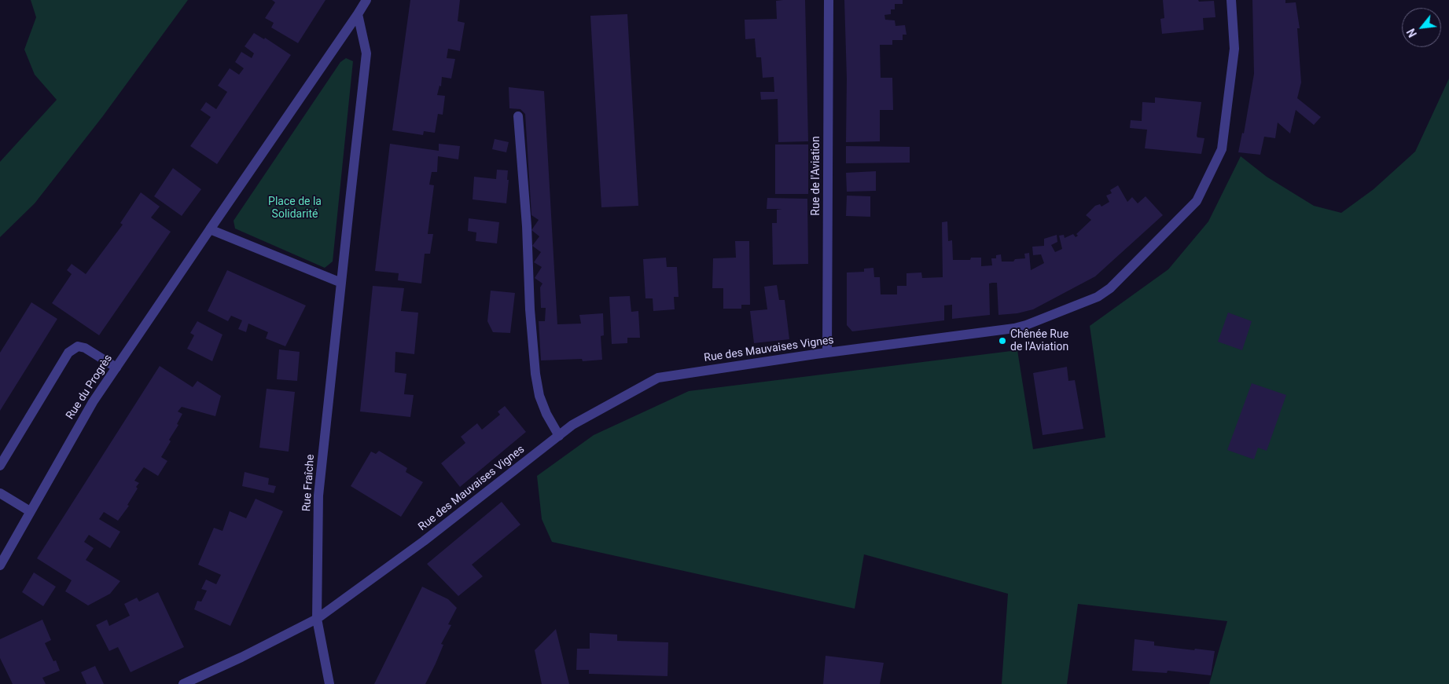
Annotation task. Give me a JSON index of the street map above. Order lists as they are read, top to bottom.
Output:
{
  "streets": {
    "street": [
      "Rue de l'Aviation",
      "Rue des Mauvaises Vignes",
      "Rue du Progrès",
      "Rue Fraîche"
    ]
  },
  "crossings": [
    ["Rue de l'Aviation", "Rue des Mauvaises Vignes"],
    ["Rue des Mauvaises Vignes", "Rue Fraîche"]
  ],
  "parks": ["Place de la Solidarité"],
  "places": ["Chênée Rue de l'Aviation"],
  "north": "bottom left"
}
